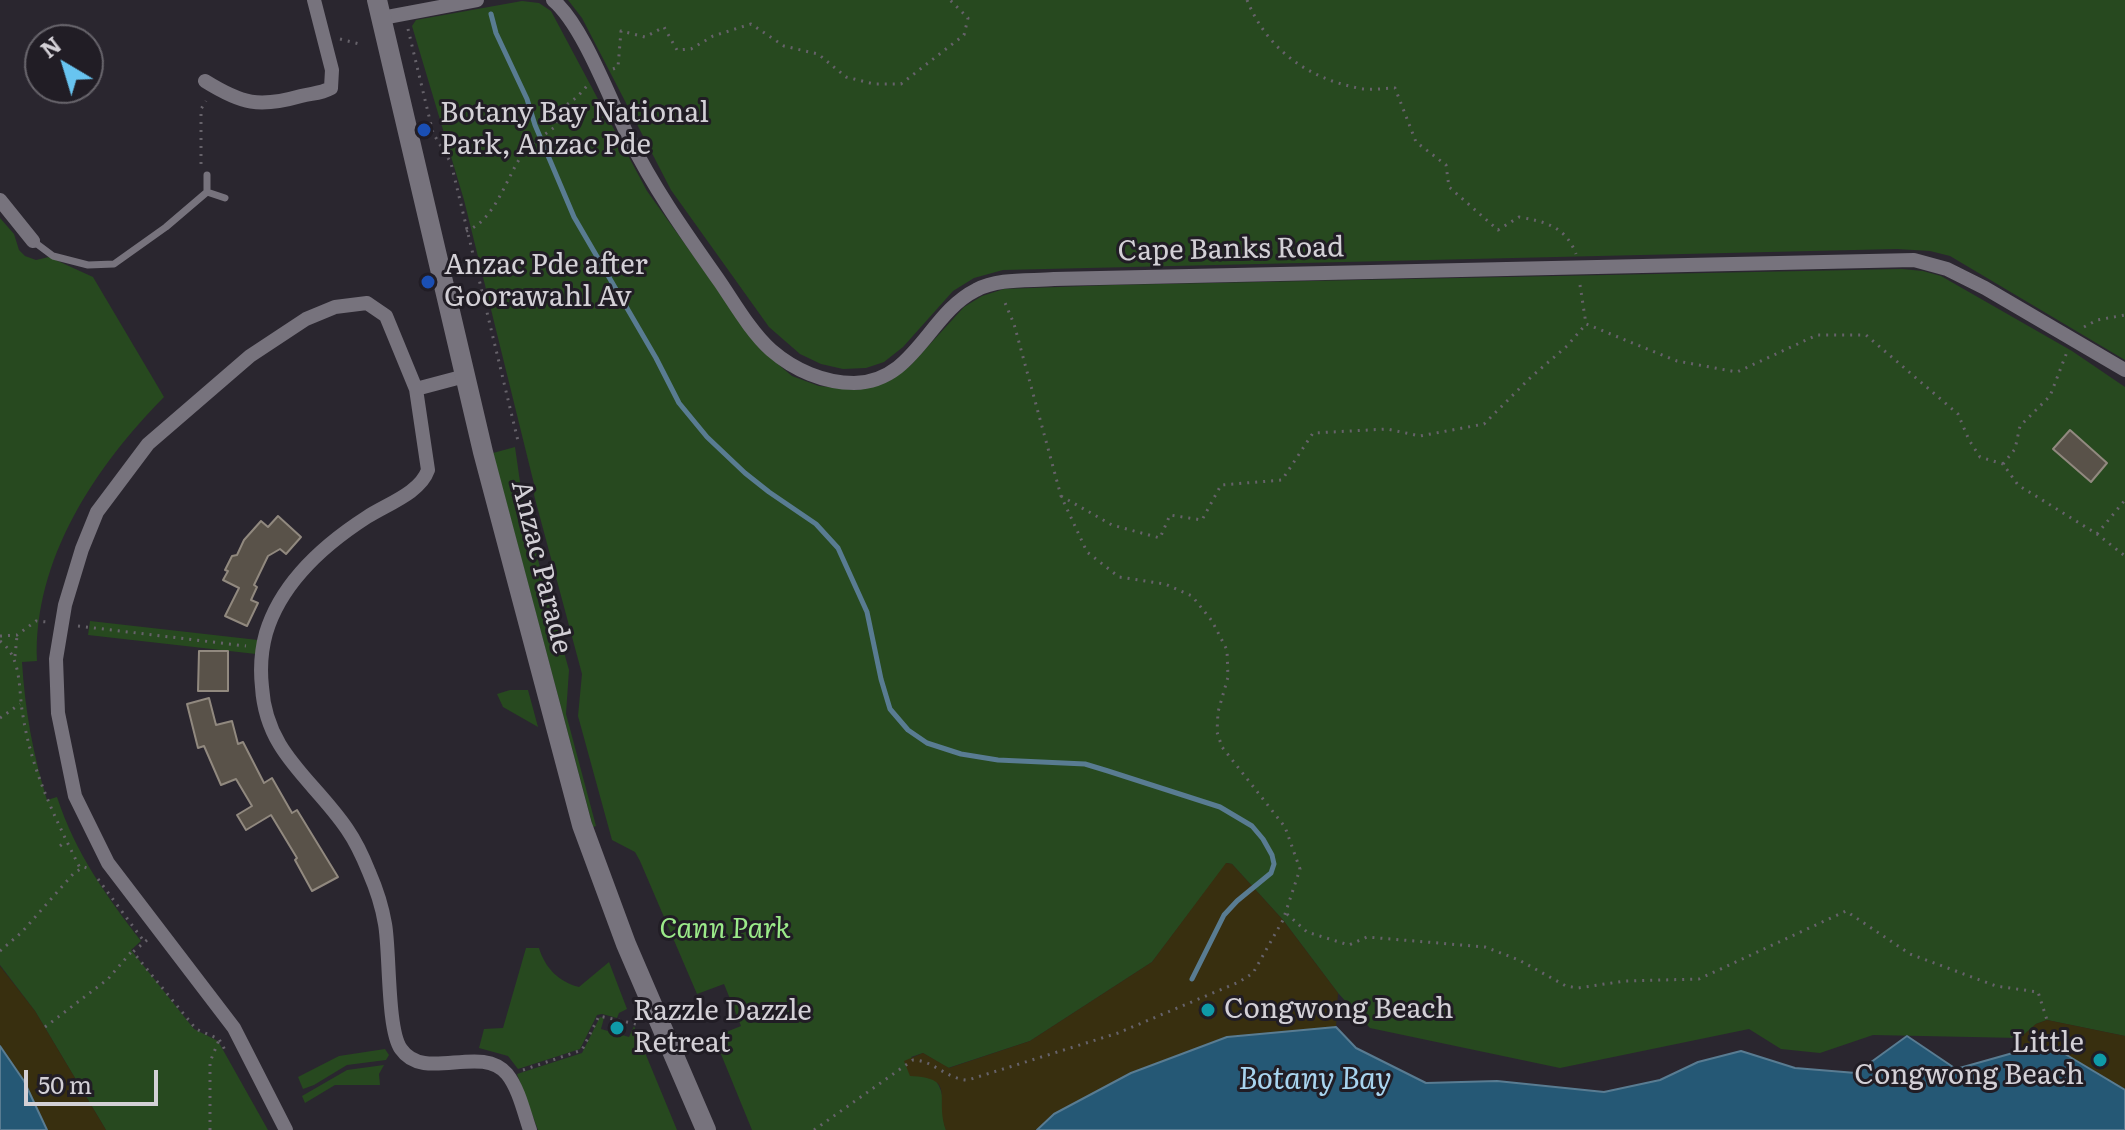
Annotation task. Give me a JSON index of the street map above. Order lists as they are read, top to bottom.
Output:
{
  "streets": {
    "main road": ["Anzac Parade"],
    "street": ["Cape Banks Road"]
  },
  "water": ["Botany Bay"],
  "parks": ["Cann Park"],
  "places": [
    "Botany Bay National Park, Anzac Pde",
    "Anzac Pde after Goorawahl Av",
    "Congwong Beach",
    "Razzle Dazzle Retreat",
    "Little Congwong Beach"
  ],
  "scale_bar": "50 m",
  "north": "top left"
}
